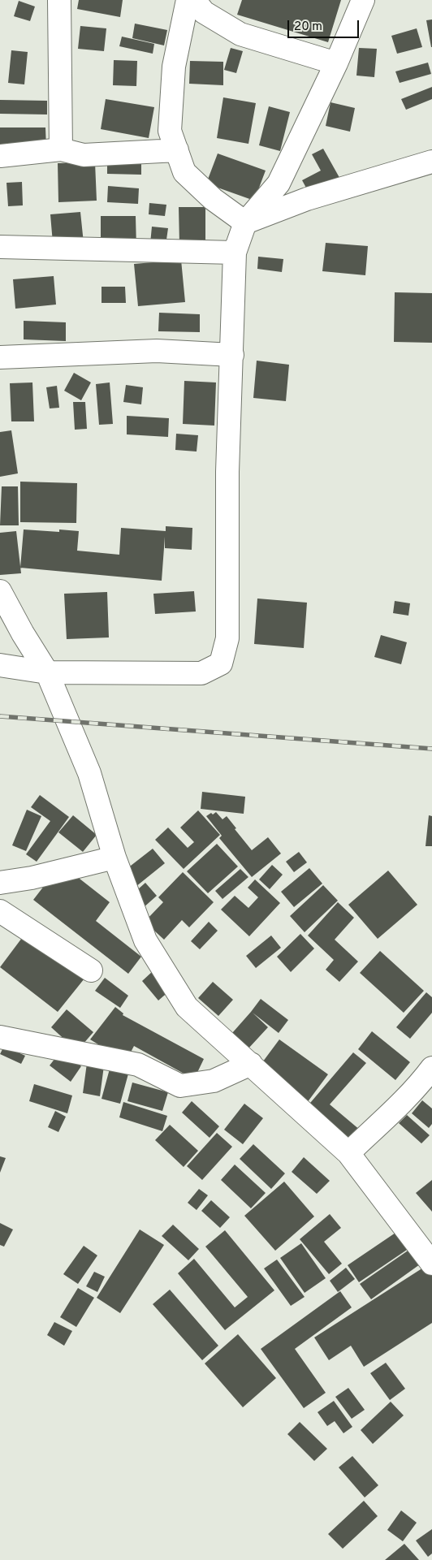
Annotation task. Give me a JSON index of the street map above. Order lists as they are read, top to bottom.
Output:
{
  "scale_bar": "20 m"
}
